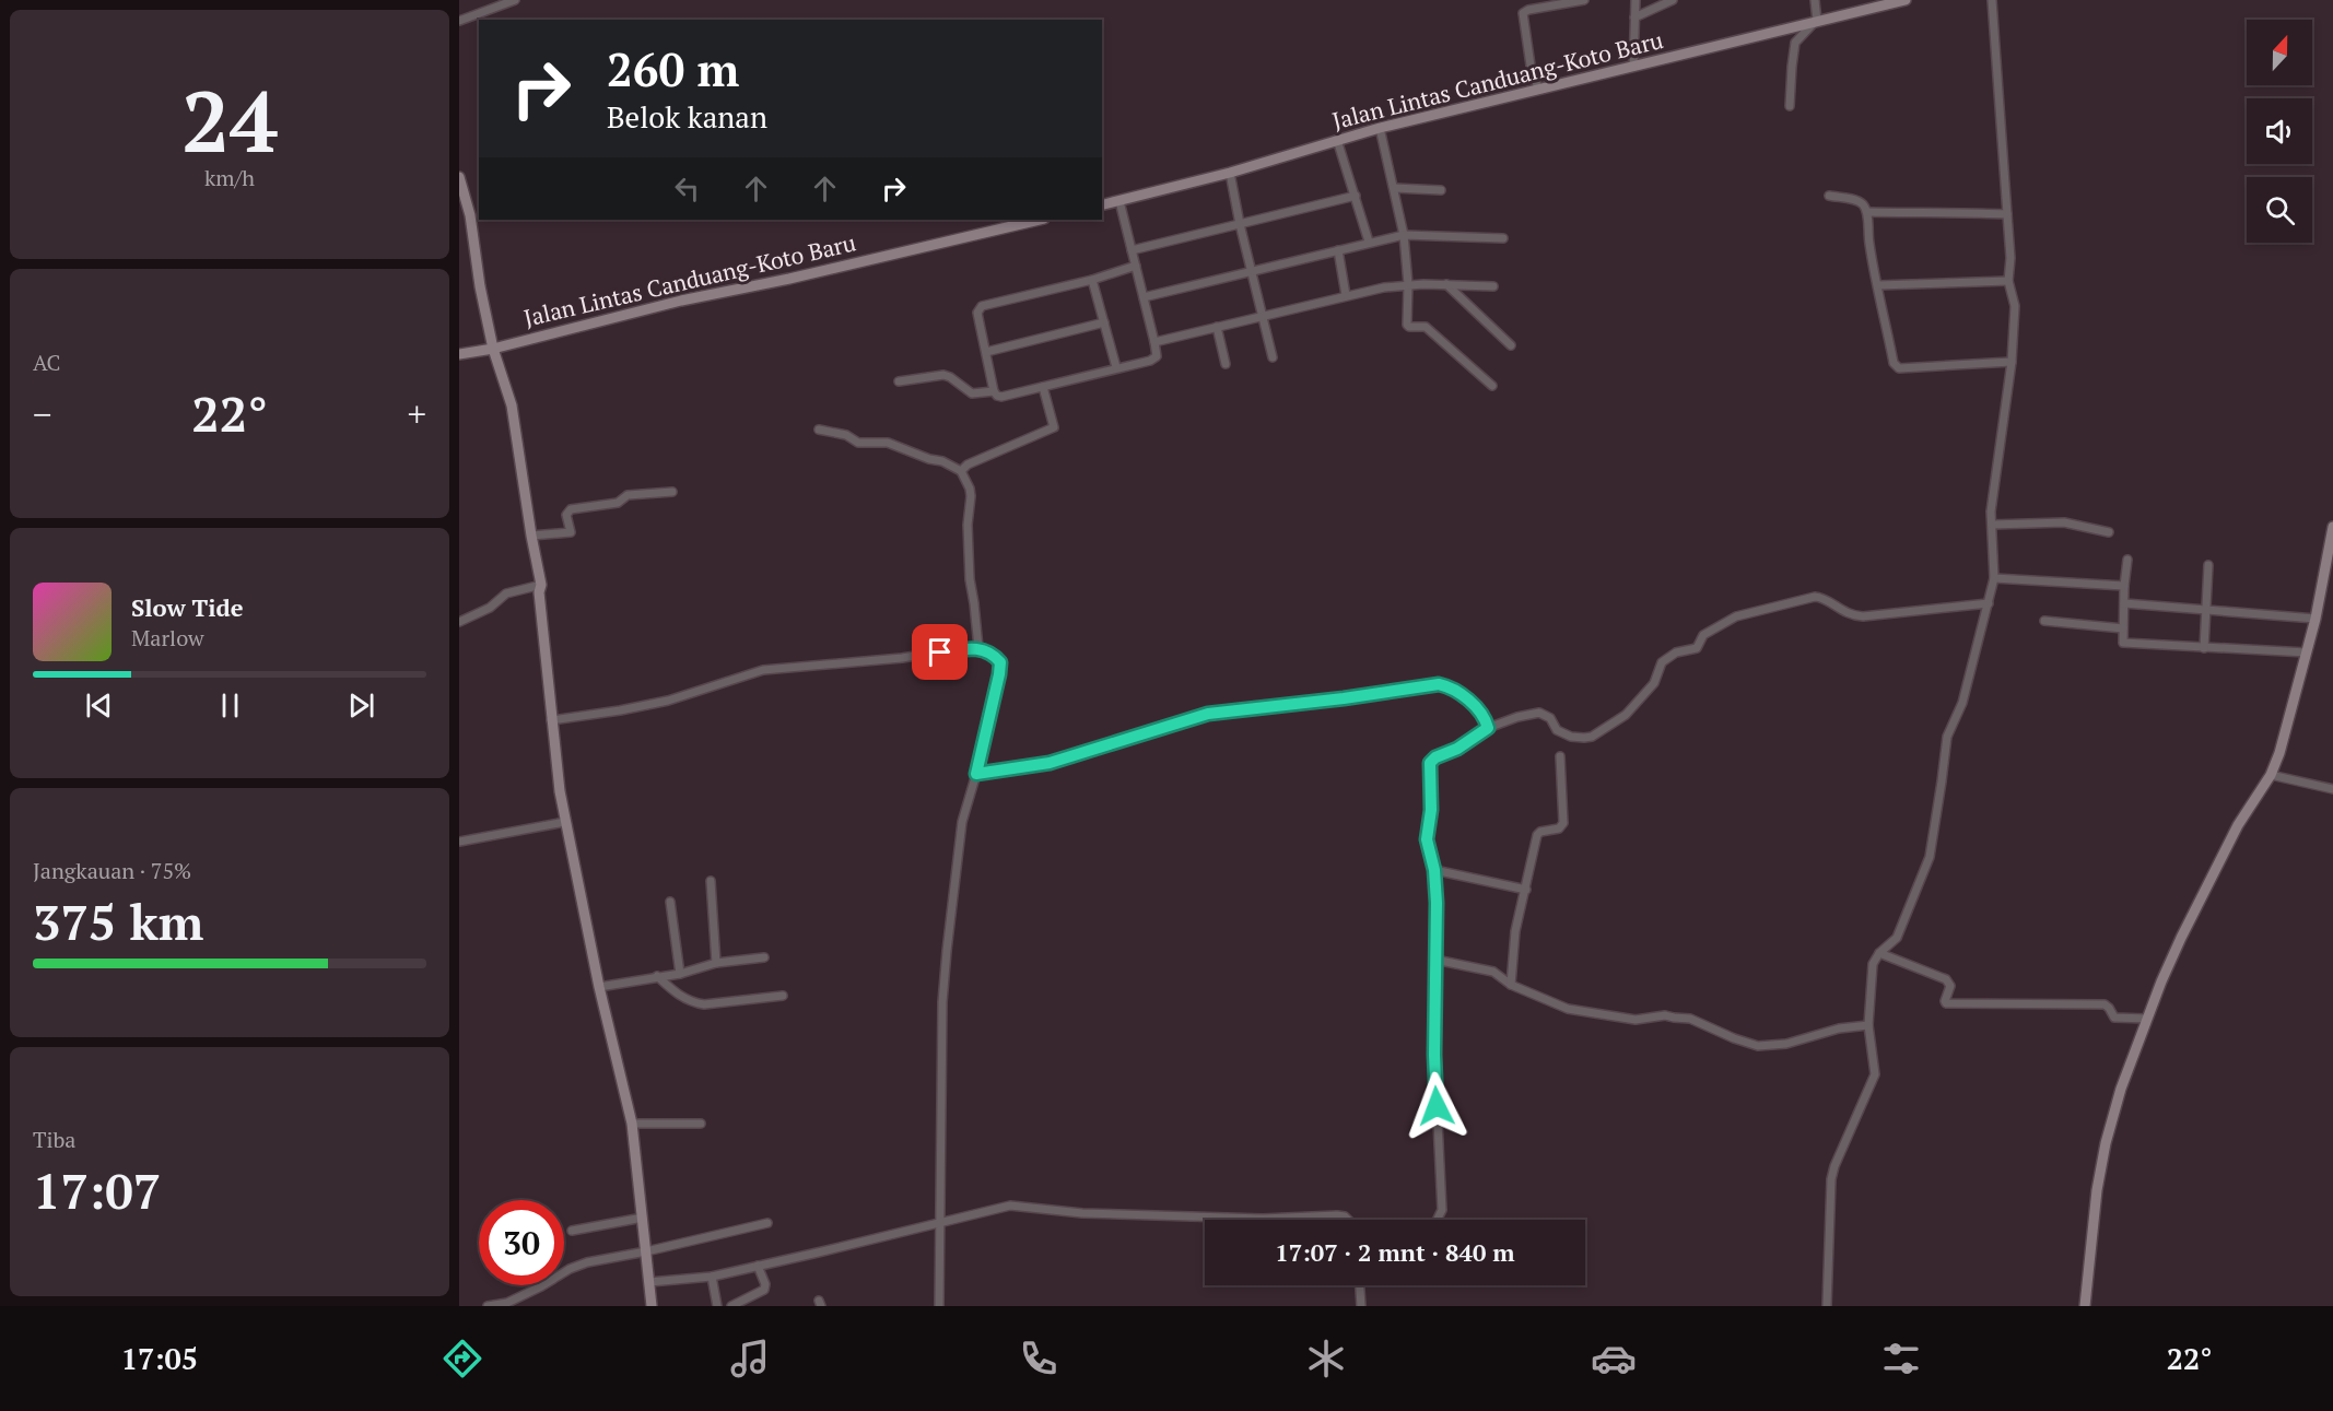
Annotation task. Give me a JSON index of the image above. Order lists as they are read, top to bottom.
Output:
{
  "streets": {
    "street": ["Jalan Lintas Canduang-Koto Baru"]
  },
  "north": "top",
  "page": {
    "tile": [
      ["24", "km/h"],
      "AC",
      ["Jangkauan · 75%", "375 km"],
      ["Tiba", "17:07"]
    ],
    "turn": ["260 m", "Belok kanan"],
    "heat": ["−", "22°", "+"],
    "song": ["Slow Tide", "Marlow"],
    "limit": "30",
    "trip": "17:07 · 2 mnt · 840 m",
    "tabs": ["17:05", "22°"]
  }
}
